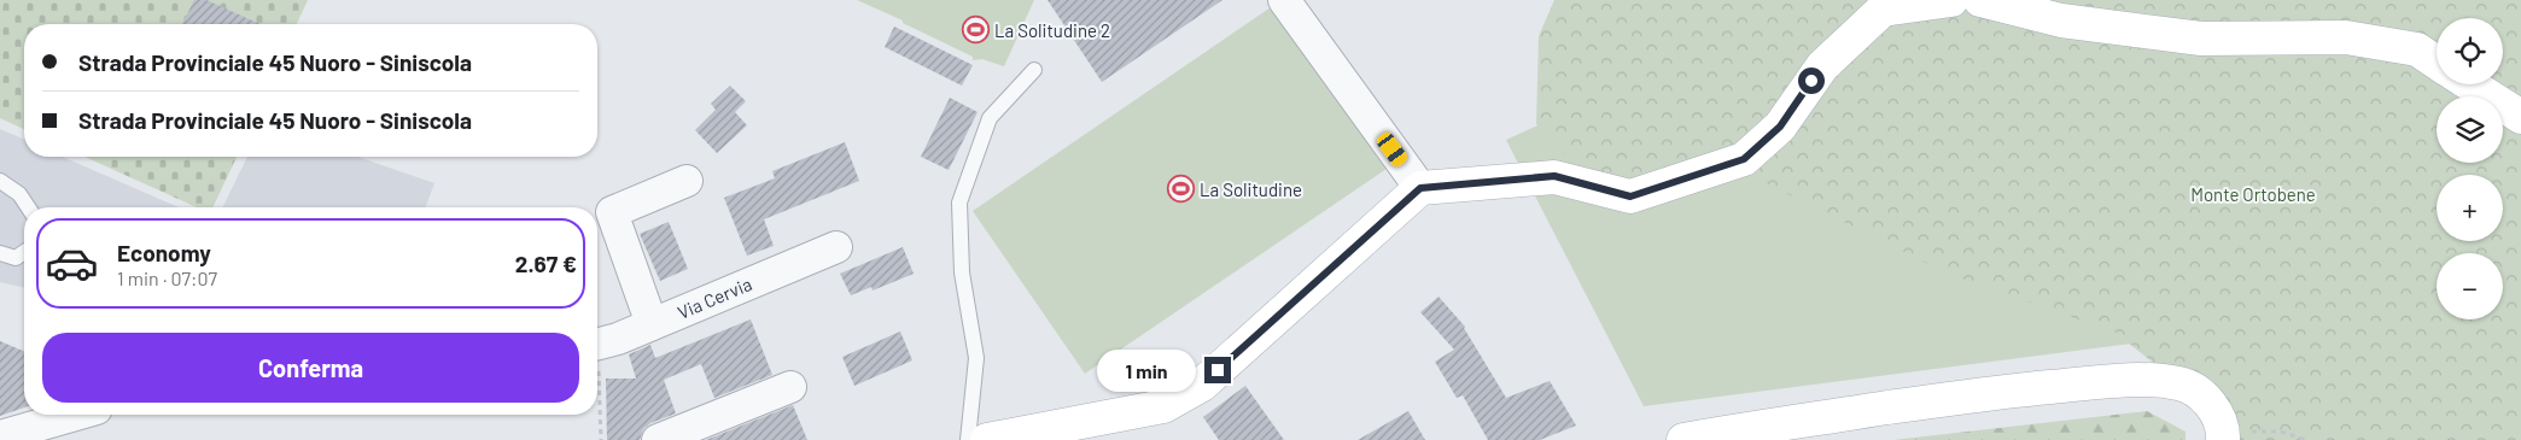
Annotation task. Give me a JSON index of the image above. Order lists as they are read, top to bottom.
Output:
{
  "streets": {
    "street": ["Via Cervia"]
  },
  "parks": ["Monte Ortobene"],
  "places": {
    "sports": ["La Solitudine 2", "La Solitudine"]
  },
  "page": {
    "map_buttons": ["+", "−"],
    "banner": ["Strada Provinciale 45 Nuoro - Siniscola", "Strada Provinciale 45 Nuoro - Siniscola"],
    "list": [
      {
        "name": "Economy",
        "note": "1 min · 07:07",
        "value": "2.67 €"
      }
    ],
    "buttons": "Conferma",
    "bubble": "1 min"
  }
}
